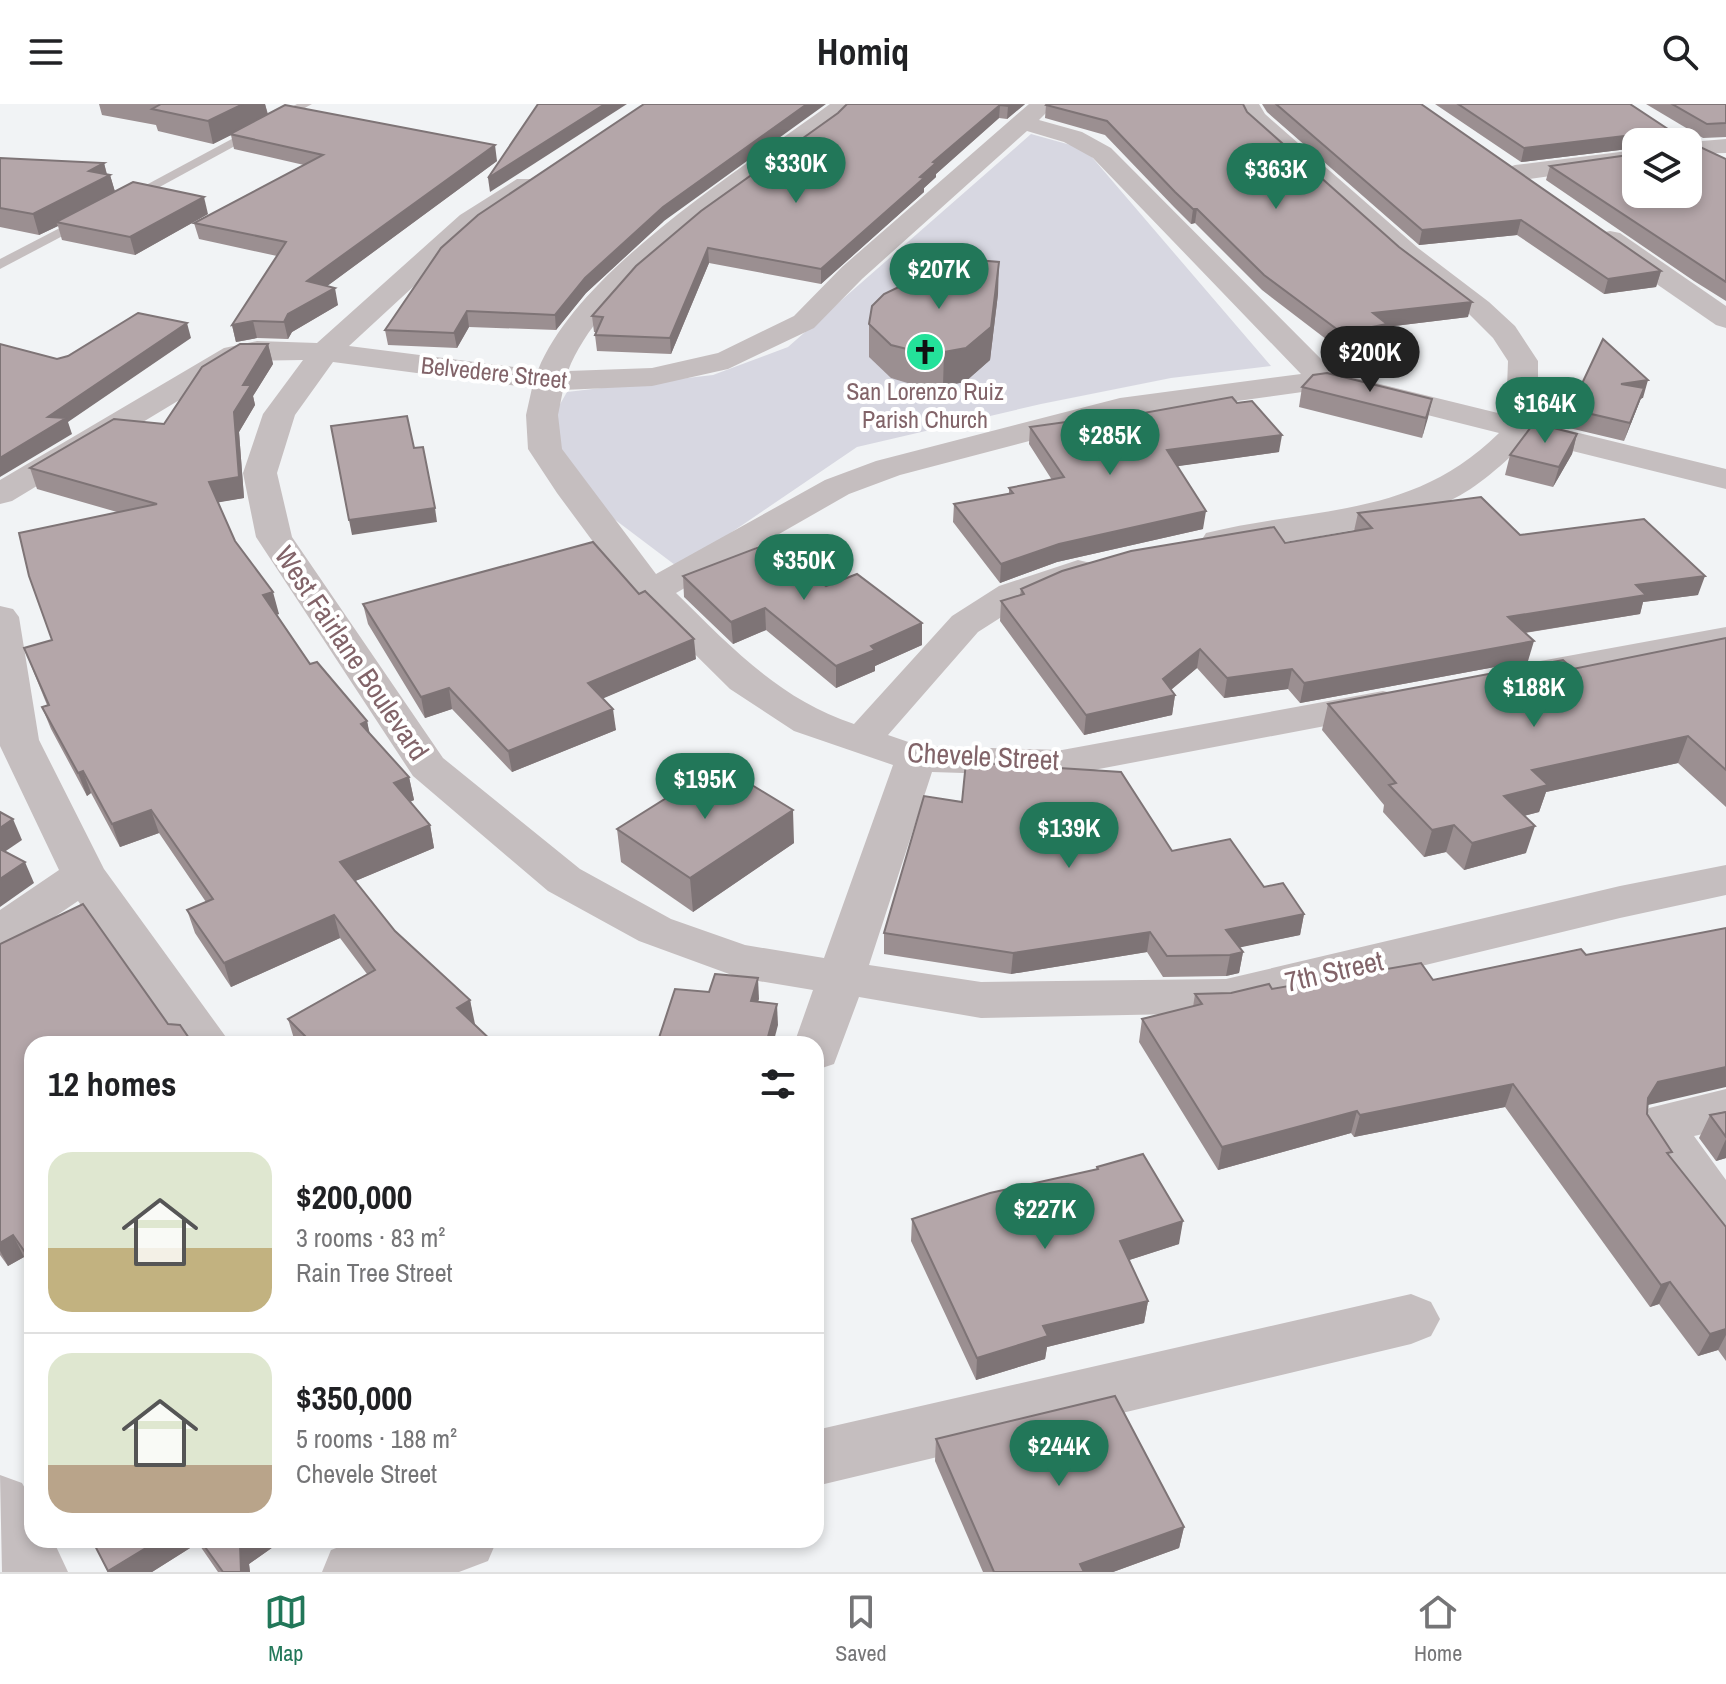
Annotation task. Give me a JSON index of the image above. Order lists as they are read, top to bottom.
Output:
{
  "streets": {
    "street": [
      "Belvedere Street",
      "West Fairlane Boulevard",
      "Chevele Street",
      "7th Street"
    ]
  },
  "crossings": [
    ["Belvedere Street", "West Fairlane Boulevard"],
    ["Belvedere Street", "Chevele Street"],
    ["West Fairlane Boulevard", "7th Street"]
  ],
  "places": {
    "church": ["San Lorenzo Ruiz Parish Church"]
  },
  "page": {
    "header": "Homiq",
    "price": [
      "$330K",
      "$363K",
      "$207K",
      "$200K",
      "$164K",
      "$285K",
      "$350K",
      "$188K",
      "$195K",
      "$139K",
      "$227K",
      "$244K"
    ],
    "heading": "12 homes",
    "list": [
      {
        "name": "$200,000",
        "note": "3 rooms · 83 m² · Rain Tree Street"
      },
      {
        "name": "$350,000",
        "note": "5 rooms · 188 m² · Chevele Street"
      }
    ],
    "tabs": ["Map", "Saved", "Home"]
  }
}
